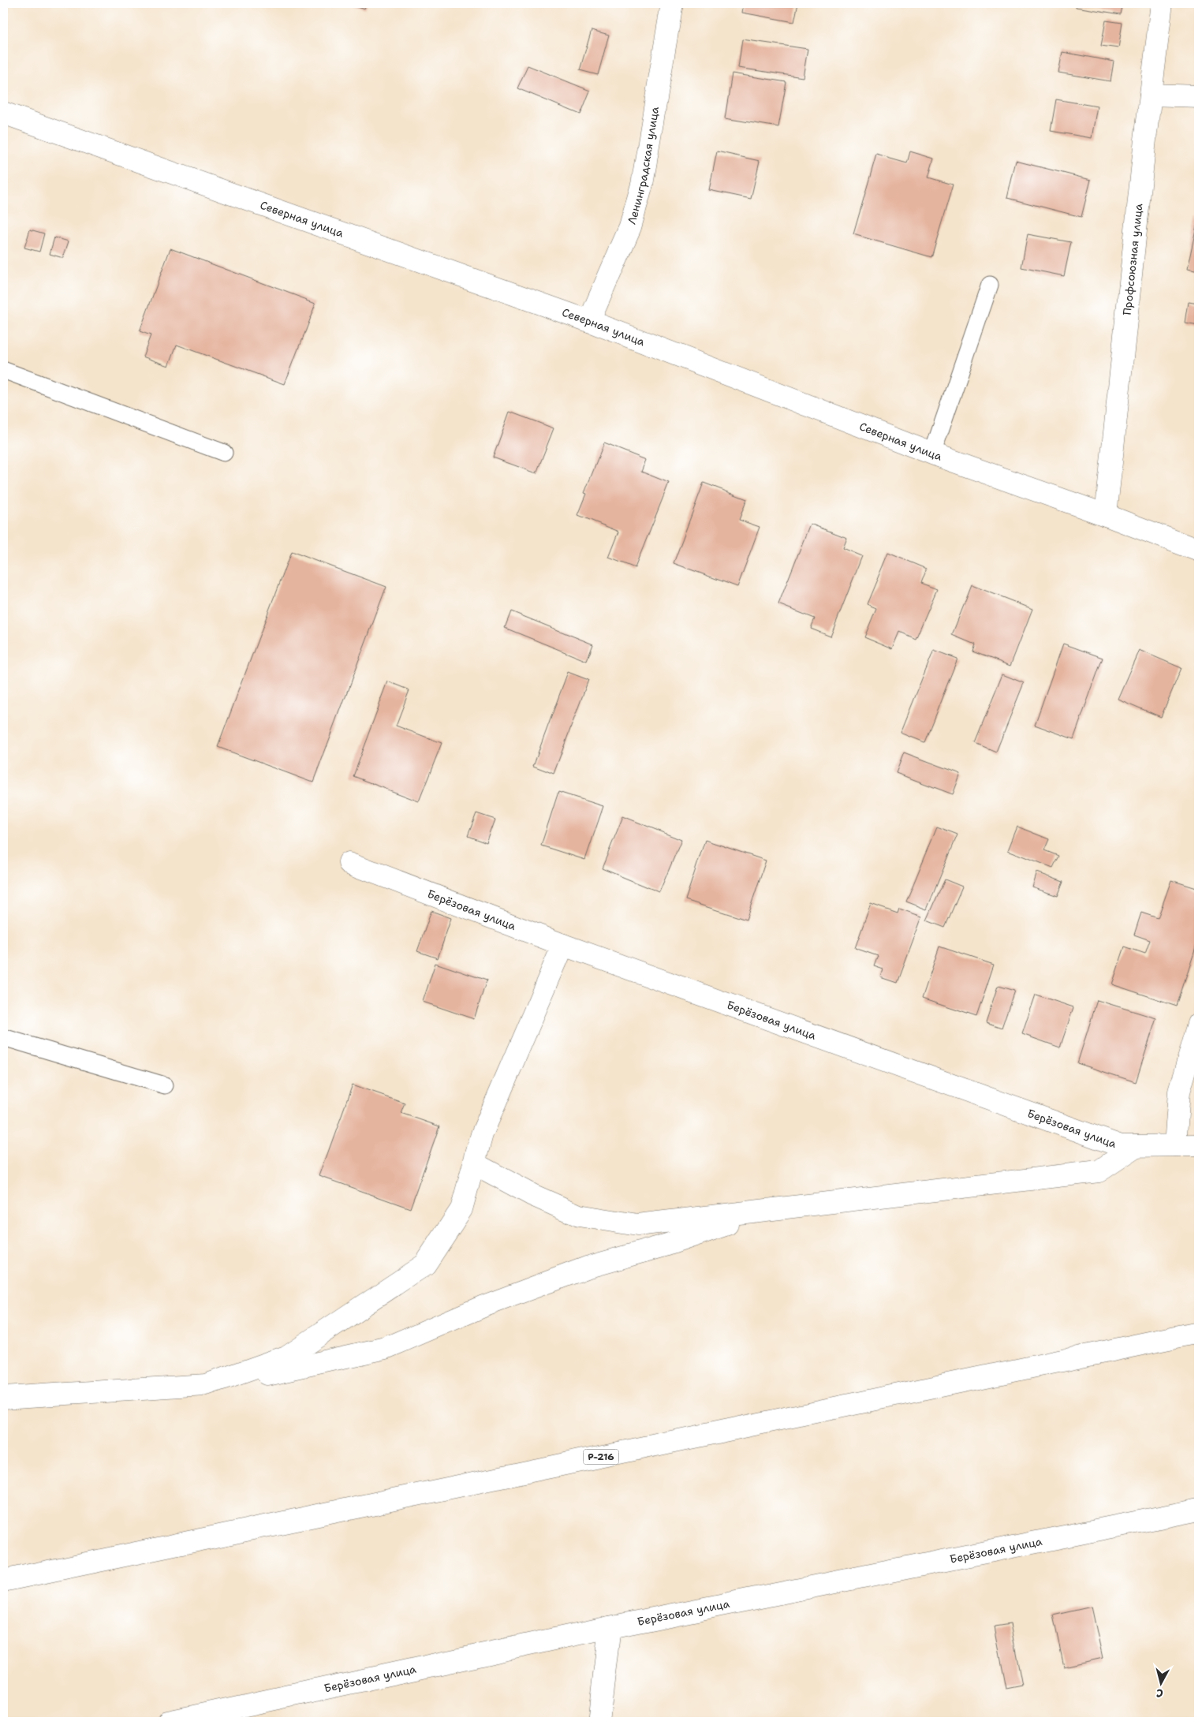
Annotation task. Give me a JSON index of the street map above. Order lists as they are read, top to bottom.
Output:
{
  "streets": {
    "main road": [
      "Ленинградская улица",
      "Северная улица",
      "Профсоюзная улица",
      "Берёзовая улица",
      "Р-216"
    ]
  },
  "crossings": [
    ["Ленинградская улица", "Северная улица"],
    ["Северная улица", "Профсоюзная улица"]
  ],
  "north": "bottom"
}
